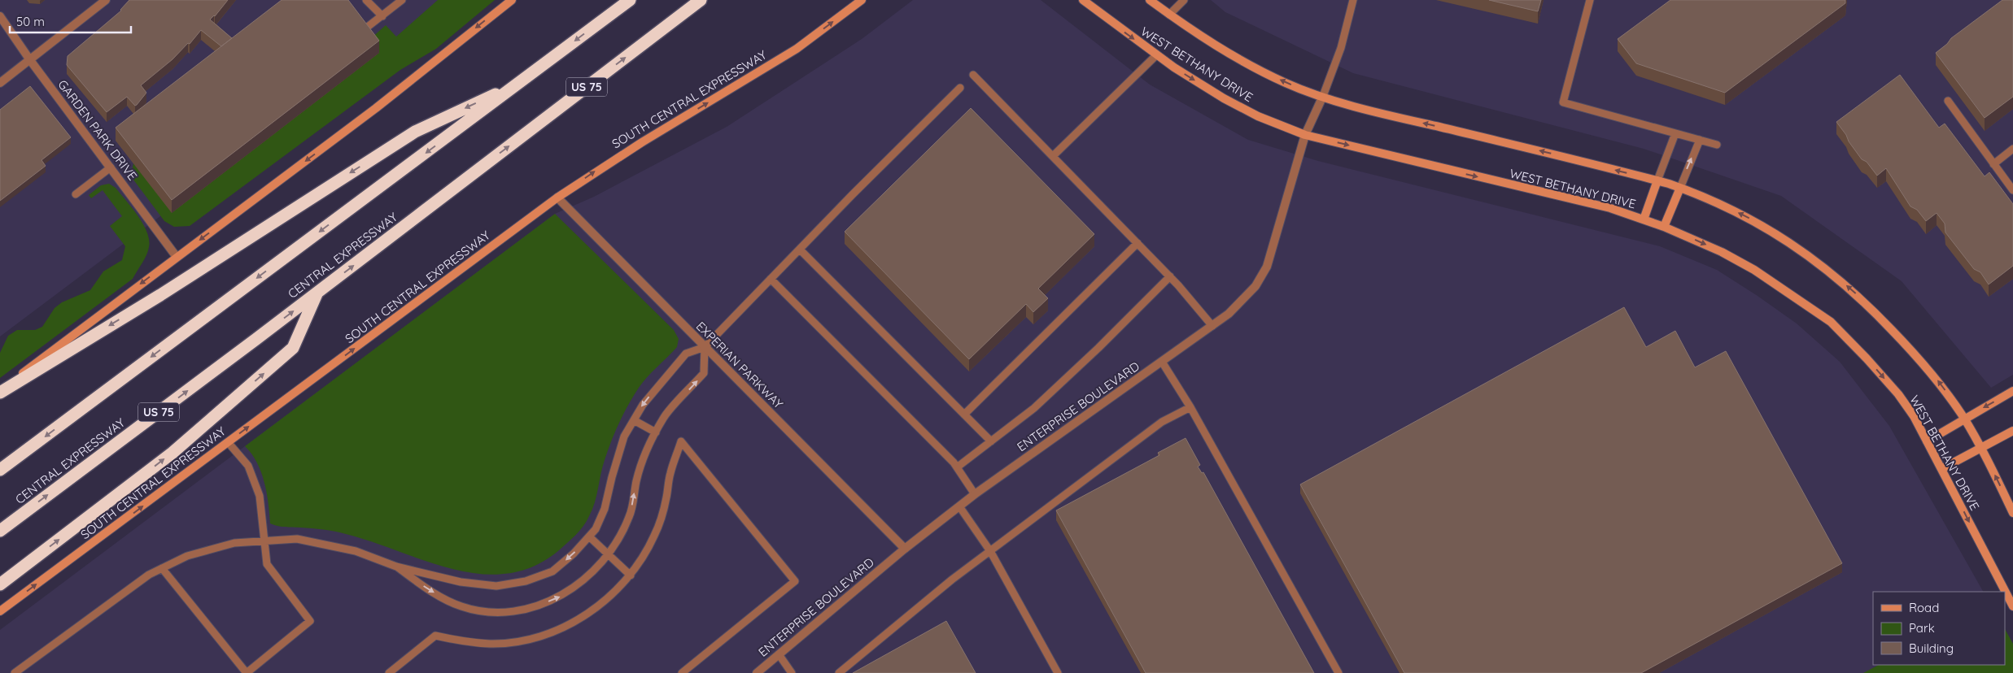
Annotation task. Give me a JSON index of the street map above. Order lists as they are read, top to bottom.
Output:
{
  "streets": {
    "highway": ["US 75", "CENTRAL EXPRESSWAY"],
    "main road": ["WEST BETHANY DRIVE", "SOUTH CENTRAL EXPRESSWAY"],
    "street": ["GARDEN PARK DRIVE", "EXPERIAN PARKWAY", "ENTERPRISE BOULEVARD"]
  },
  "crossings": [
    ["WEST BETHANY DRIVE", "ENTERPRISE BOULEVARD"],
    ["SOUTH CENTRAL EXPRESSWAY", "EXPERIAN PARKWAY"],
    ["EXPERIAN PARKWAY", "ENTERPRISE BOULEVARD"]
  ],
  "one_way": ["SOUTH CENTRAL EXPRESSWAY"],
  "legend": ["Road", "Park", "Building"],
  "scale_bar": "50 m"
}
